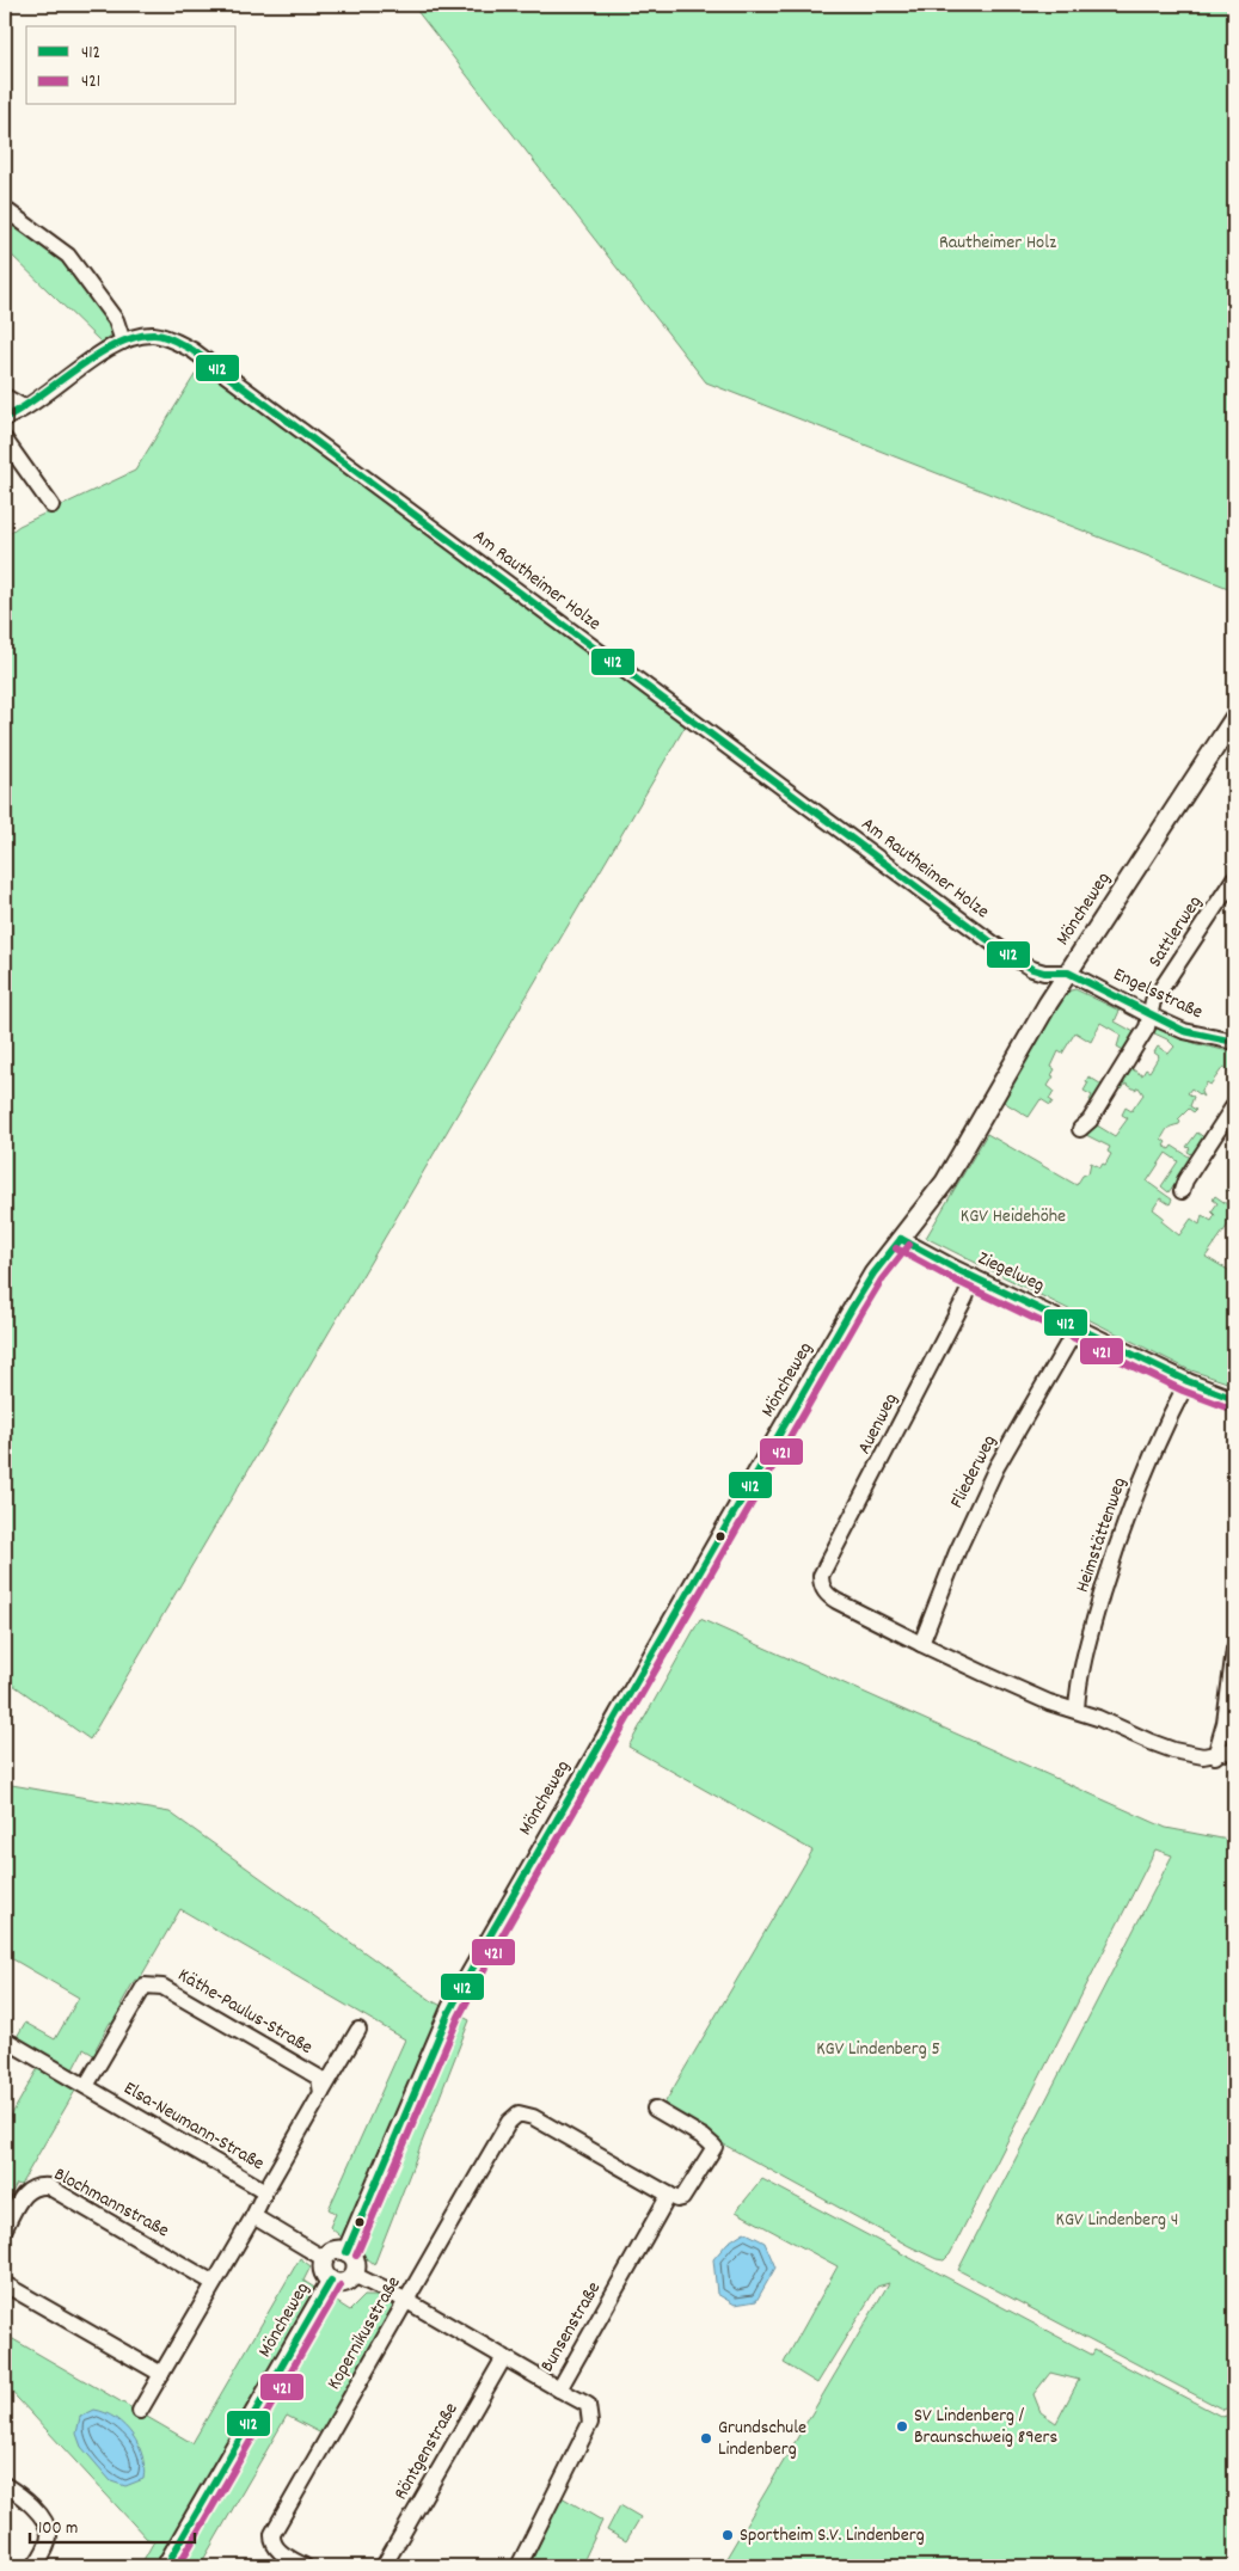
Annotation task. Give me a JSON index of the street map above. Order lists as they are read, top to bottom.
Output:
{
  "streets": {
    "main road": ["Möncheweg"],
    "street": [
      "Am Rautheimer Holze",
      "Sattlerweg",
      "Engelsstraße",
      "Ziegelweg",
      "Auenweg",
      "Fliederweg",
      "Heimstättenweg",
      "Käthe-Paulus-Straße",
      "Elsa-Neumann-Straße",
      "Blochmannstraße",
      "Bunsenstraße",
      "Kopernikusstraße",
      "Röntgenstraße"
    ]
  },
  "crossings": [
    ["Am Rautheimer Holze", "Möncheweg"],
    ["Am Rautheimer Holze", "Engelsstraße"],
    ["Möncheweg", "Engelsstraße"],
    ["Möncheweg", "Ziegelweg"],
    ["Sattlerweg", "Engelsstraße"],
    ["Ziegelweg", "Auenweg"],
    ["Ziegelweg", "Fliederweg"],
    ["Ziegelweg", "Heimstättenweg"],
    ["Auenweg", "Fliederweg"],
    ["Käthe-Paulus-Straße", "Elsa-Neumann-Straße"],
    ["Bunsenstraße", "Kopernikusstraße"]
  ],
  "parks": [
    "Rautheimer Holz",
    "KGV Heidehöhe",
    "KGV Lindenberg 5",
    "KGV Lindenberg 4"
  ],
  "places": ["SV Lindenberg / Braunschweig 89ers", "Grundschule Lindenberg", "Sportheim S.V. Lindenberg"],
  "lines": ["transit line 412", "transit line 421"],
  "legend": ["412", "421"],
  "scale_bar": "100 m"
}
